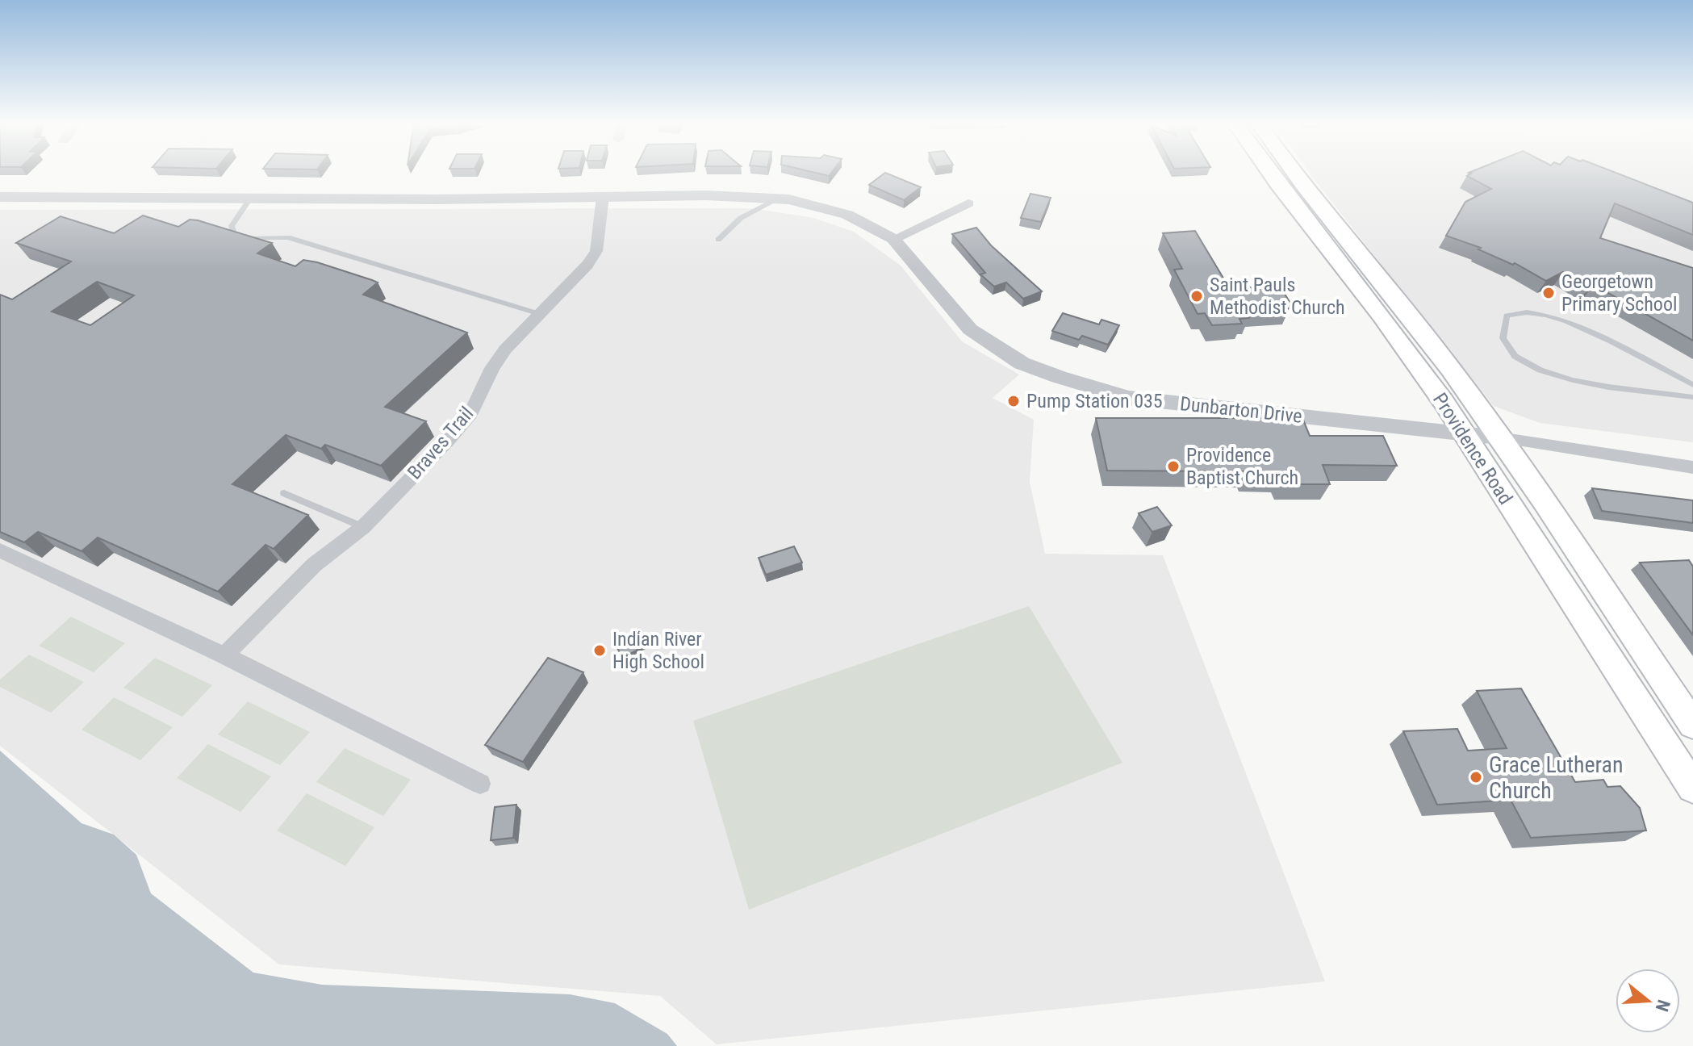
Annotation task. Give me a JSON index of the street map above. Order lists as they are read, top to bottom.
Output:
{
  "streets": {
    "main road": ["Providence Road"],
    "street": ["Dunbarton Drive", "Braves Trail"]
  },
  "crossings": [
    ["Dunbarton Drive", "Braves Trail"],
    ["Dunbarton Drive", "Providence Road"]
  ],
  "places": [
    "Georgetown Primary School",
    "Saint Pauls Methodist Church",
    "Pump Station 035",
    "Providence Baptist Church",
    "Indian River High School",
    "Grace Lutheran Church"
  ],
  "north": "right"
}
